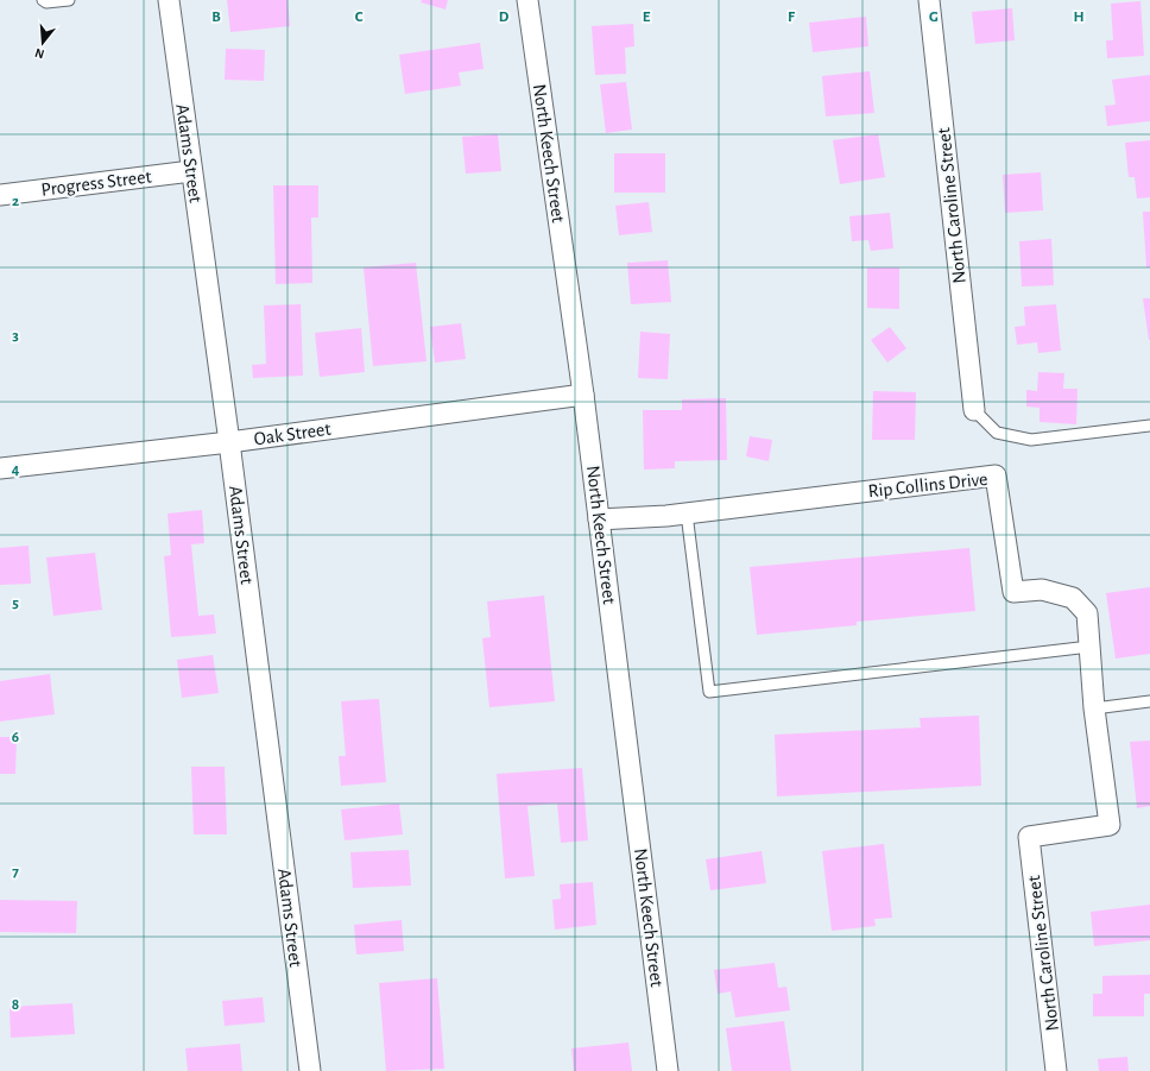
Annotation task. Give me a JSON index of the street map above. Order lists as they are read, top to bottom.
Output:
{
  "streets": {
    "street": [
      "Adams Street",
      "North Keech Street",
      "Progress Street",
      "North Caroline Street",
      "Oak Street",
      "Rip Collins Drive"
    ]
  },
  "crossings": [
    ["Adams Street", "Progress Street"],
    ["Adams Street", "Oak Street"],
    ["North Keech Street", "Oak Street"],
    ["North Keech Street", "Rip Collins Drive"],
    ["North Caroline Street", "Rip Collins Drive"]
  ],
  "north": "bottom",
  "grid": {
    "columns": [
      "B",
      "C",
      "D",
      "E",
      "F",
      "G",
      "H"
    ],
    "rows": [
      "2",
      "3",
      "4",
      "5",
      "6",
      "7",
      "8"
    ]
  }
}
